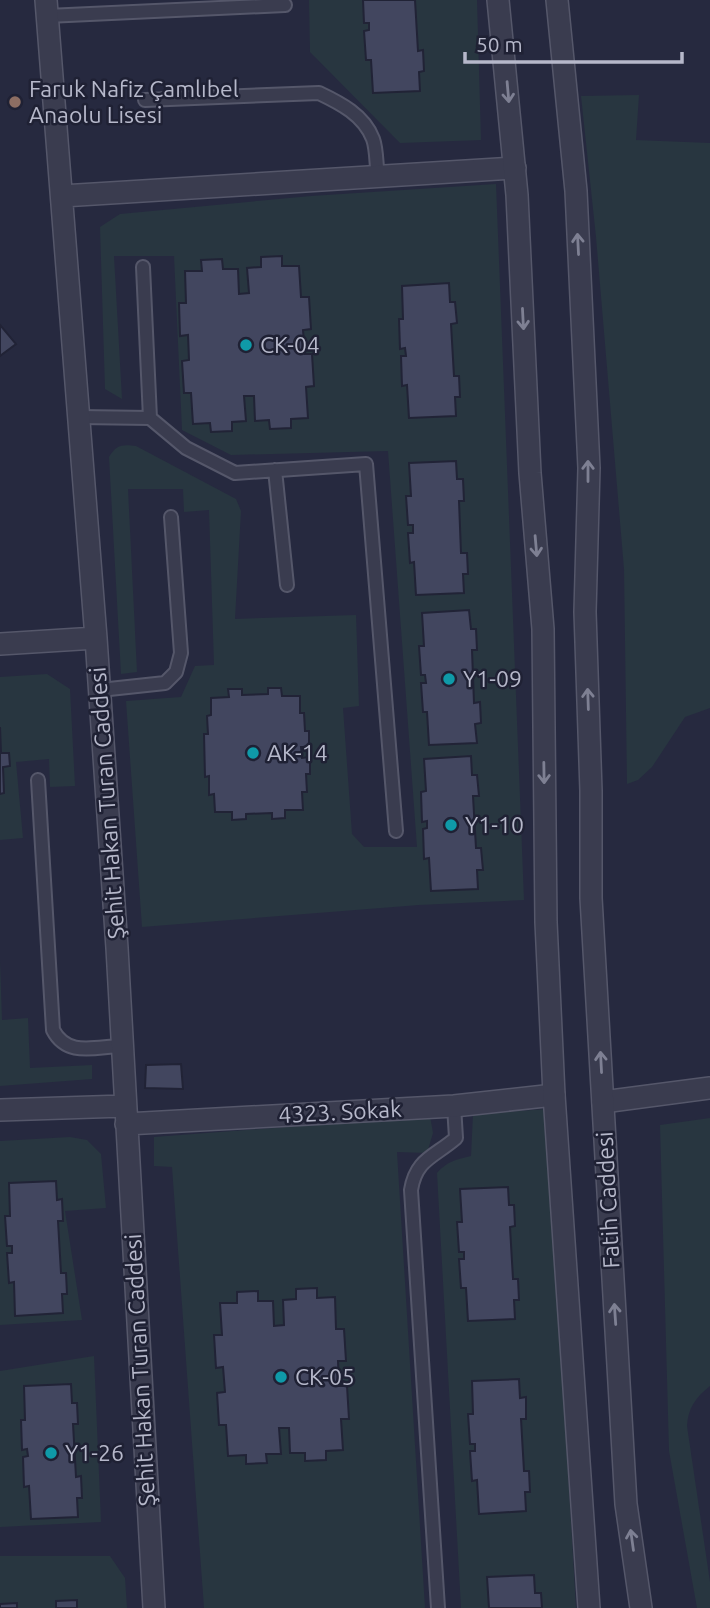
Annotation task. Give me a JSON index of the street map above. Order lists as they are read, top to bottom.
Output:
{
  "streets": {
    "street": ["Şehit Hakan Turan Caddesi", "4323. Sokak", "Fatih Caddesi"]
  },
  "crossings": [
    ["Şehit Hakan Turan Caddesi", "4323. Sokak"]
  ],
  "places": [
    "Faruk Nafiz Çamlıbel Anaolu Lisesi",
    "CK-04",
    "Y1-09",
    "AK-14",
    "Y1-10",
    "CK-05",
    "Y1-26"
  ],
  "scale_bar": "50 m"
}
